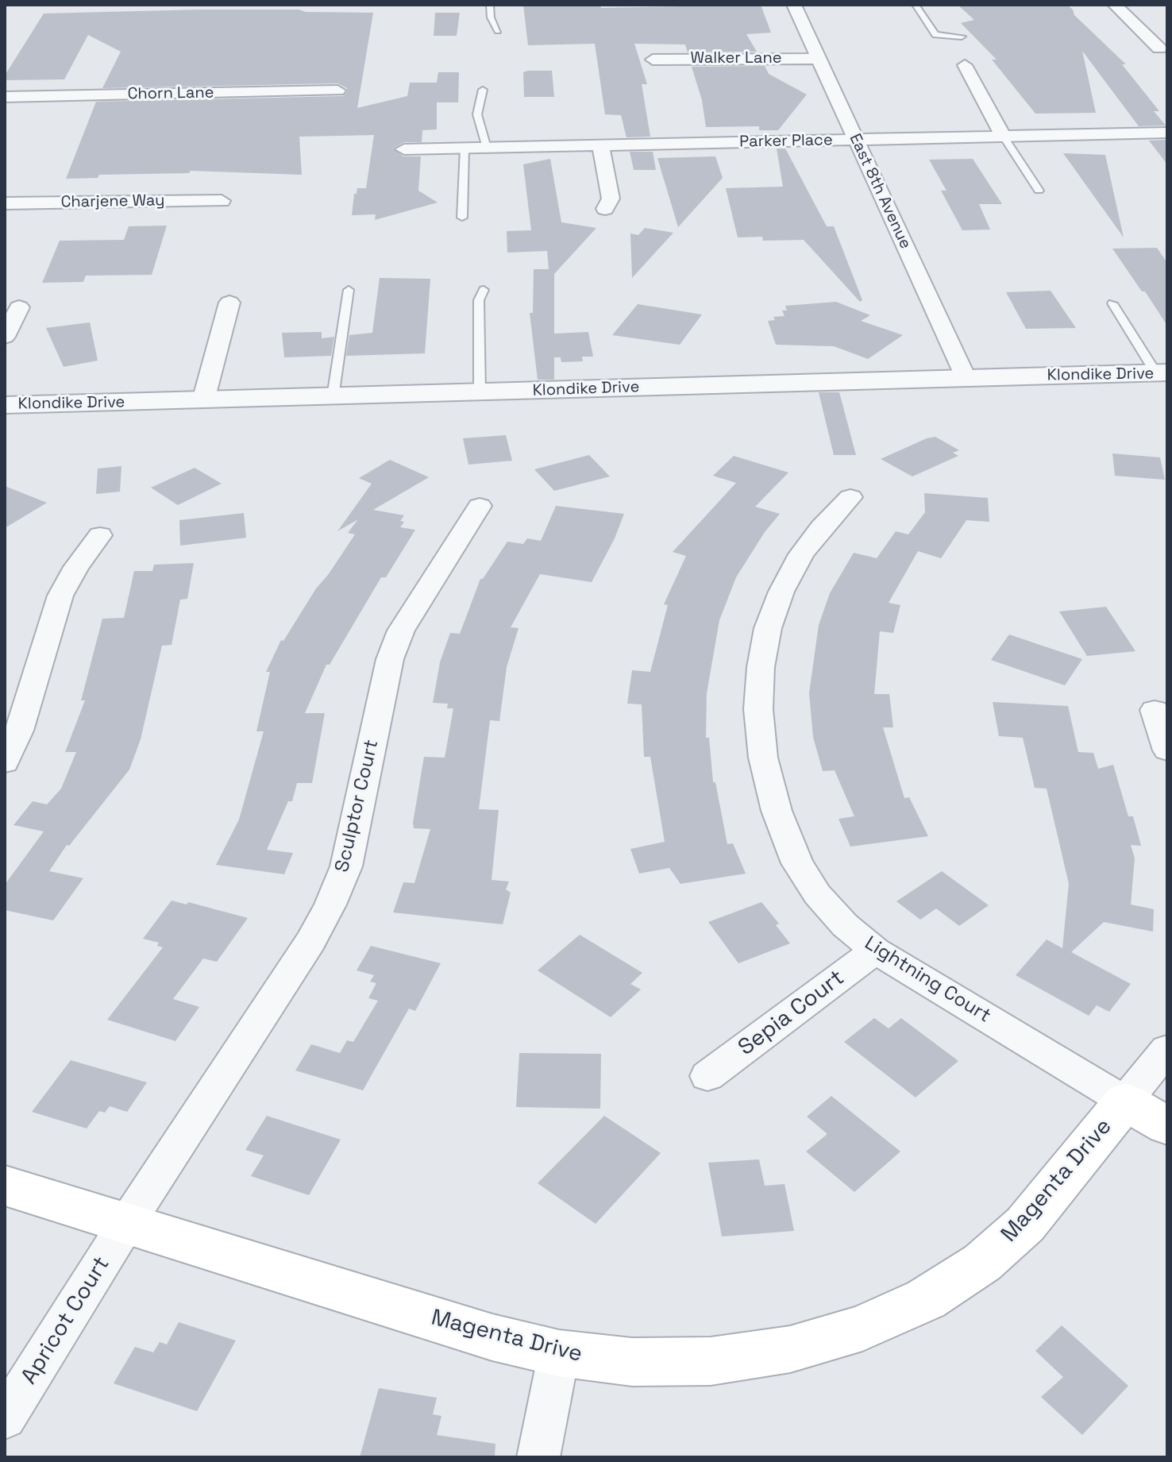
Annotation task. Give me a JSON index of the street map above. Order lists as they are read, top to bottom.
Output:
{
  "streets": {
    "main road": ["Magenta Drive"],
    "street": [
      "Walker Lane",
      "Chorn Lane",
      "Parker Place",
      "East 8th Avenue",
      "Charjene Way",
      "Klondike Drive",
      "Sculptor Court",
      "Lightning Court",
      "Sepia Court",
      "Apricot Court"
    ]
  },
  "crossings": [
    ["Walker Lane", "East 8th Avenue"],
    ["Parker Place", "East 8th Avenue"],
    ["East 8th Avenue", "Klondike Drive"],
    ["Sculptor Court", "Magenta Drive"],
    ["Sculptor Court", "Apricot Court"],
    ["Lightning Court", "Sepia Court"],
    ["Lightning Court", "Magenta Drive"],
    ["Magenta Drive", "Apricot Court"]
  ]
}
